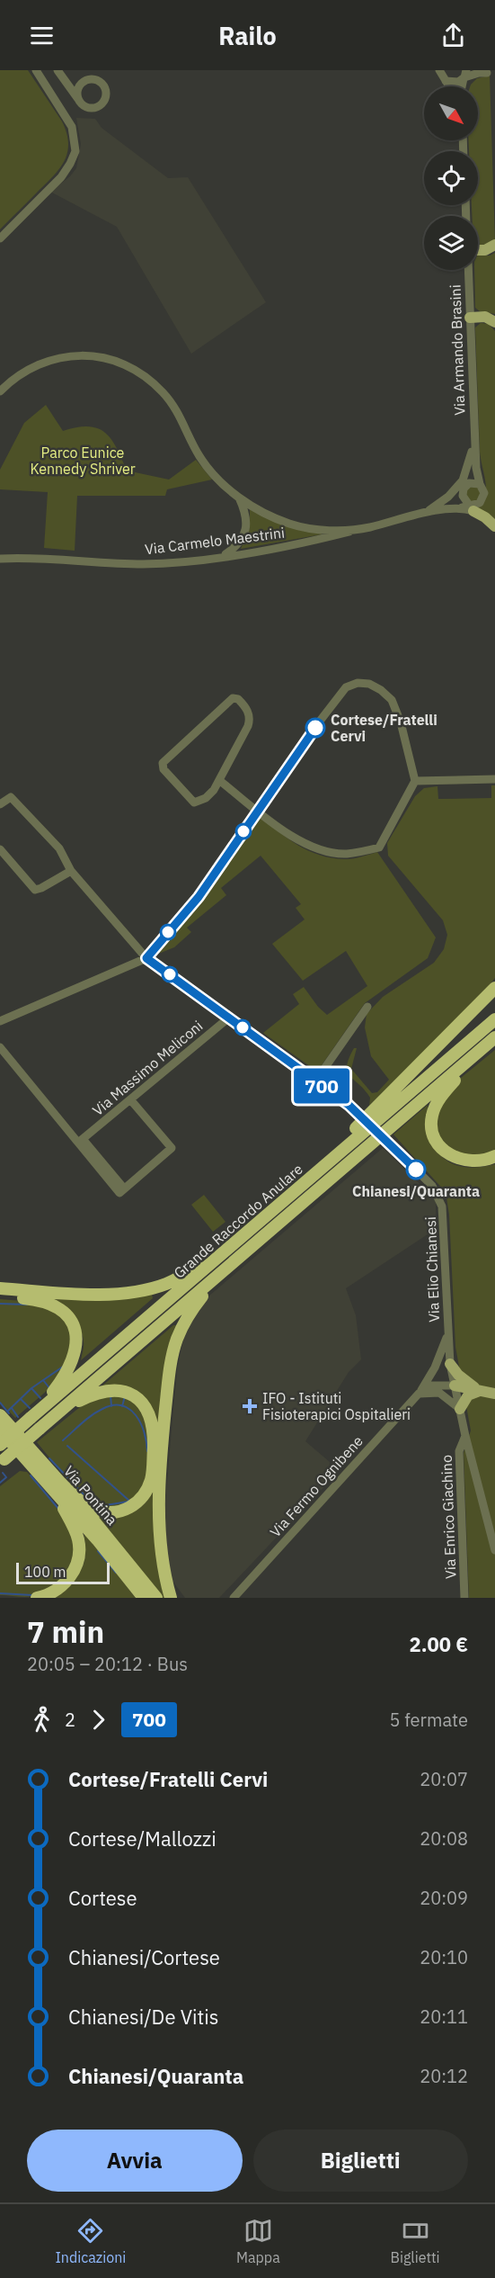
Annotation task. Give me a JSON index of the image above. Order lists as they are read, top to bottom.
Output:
{
  "streets": {
    "highway": ["Grande Raccordo Anulare", "Via Pontina"],
    "street": [
      "Via Armando Brasini",
      "Via Carmelo Maestrini",
      "Via Massimo Meliconi",
      "Via Elio Chianesi",
      "Via Fermo Ognibene",
      "Via Enrico Giachino"
    ]
  },
  "crossings": [
    ["Via Massimo Meliconi", "Via Elio Chianesi"],
    ["Via Elio Chianesi", "Via Fermo Ognibene"],
    ["Via Elio Chianesi", "Via Enrico Giachino"]
  ],
  "parks": ["Parco Eunice Kennedy Shriver"],
  "places": {
    "other": ["Cortese/Fratelli Cervi", "Chianesi/Quaranta"],
    "health": ["IFO - Istituti Fisioterapici Ospitalieri"]
  },
  "lines": ["bus line 700"],
  "scale_bar": "100 m",
  "north": "bottom right",
  "page": {
    "header": "Railo",
    "on_map": "700",
    "scale": "100 m",
    "heading": ["7 min", "20:05 – 20:12 · Bus", "2.00 €"],
    "legs": ["2", "700", "5 fermate"],
    "list": [
      {
        "name": "Cortese/Fratelli Cervi",
        "value": "20:07"
      },
      {
        "name": "Cortese/Mallozzi",
        "value": "20:08"
      },
      {
        "name": "Cortese",
        "value": "20:09"
      },
      {
        "name": "Chianesi/Cortese",
        "value": "20:10"
      },
      {
        "name": "Chianesi/De Vitis",
        "value": "20:11"
      },
      {
        "name": "Chianesi/Quaranta",
        "value": "20:12"
      }
    ],
    "buttons": ["Avvia", "Biglietti"],
    "tabs": ["Indicazioni", "Mappa", "Biglietti"]
  }
}
